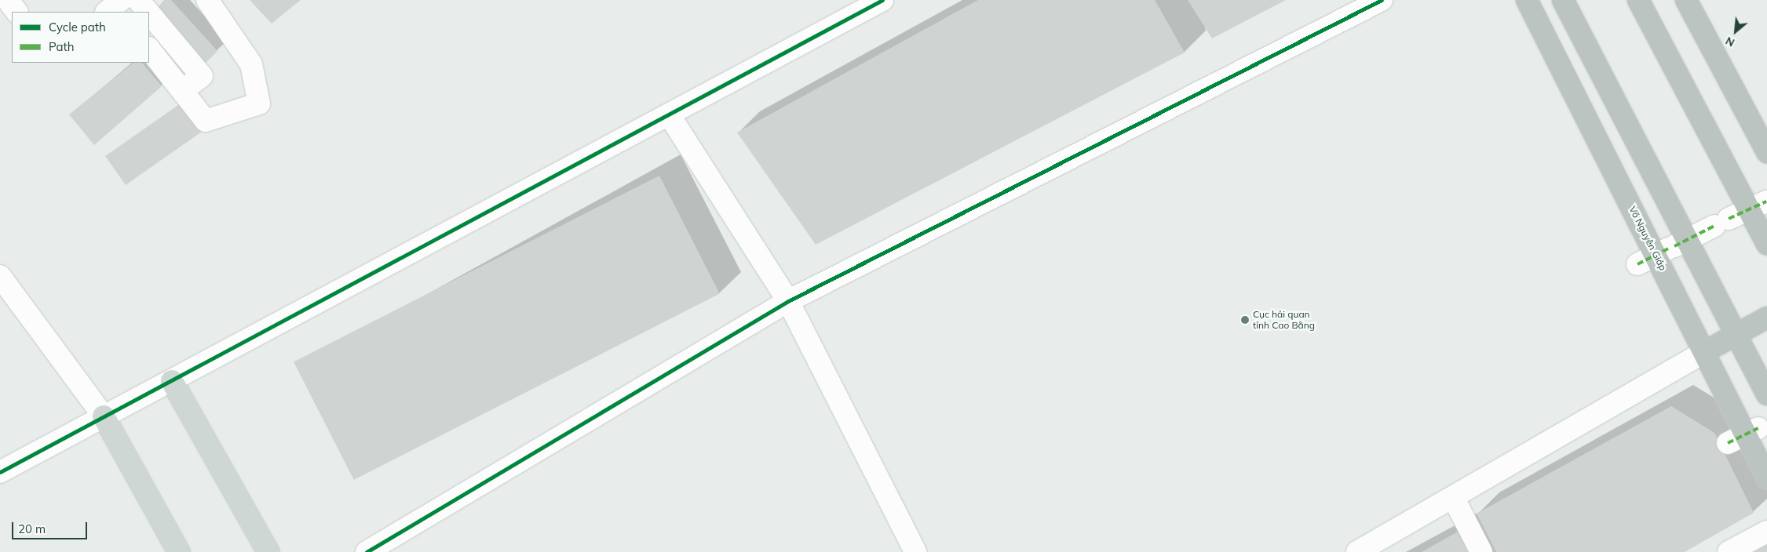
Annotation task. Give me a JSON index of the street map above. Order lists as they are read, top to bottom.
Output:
{
  "streets": {
    "highway": ["Võ Nguyên Giáp"]
  },
  "places": ["Cục hải quan tỉnh Cao Bằng"],
  "legend": ["Cycle path", "Path"],
  "scale_bar": "20 m",
  "north": "bottom left"
}
